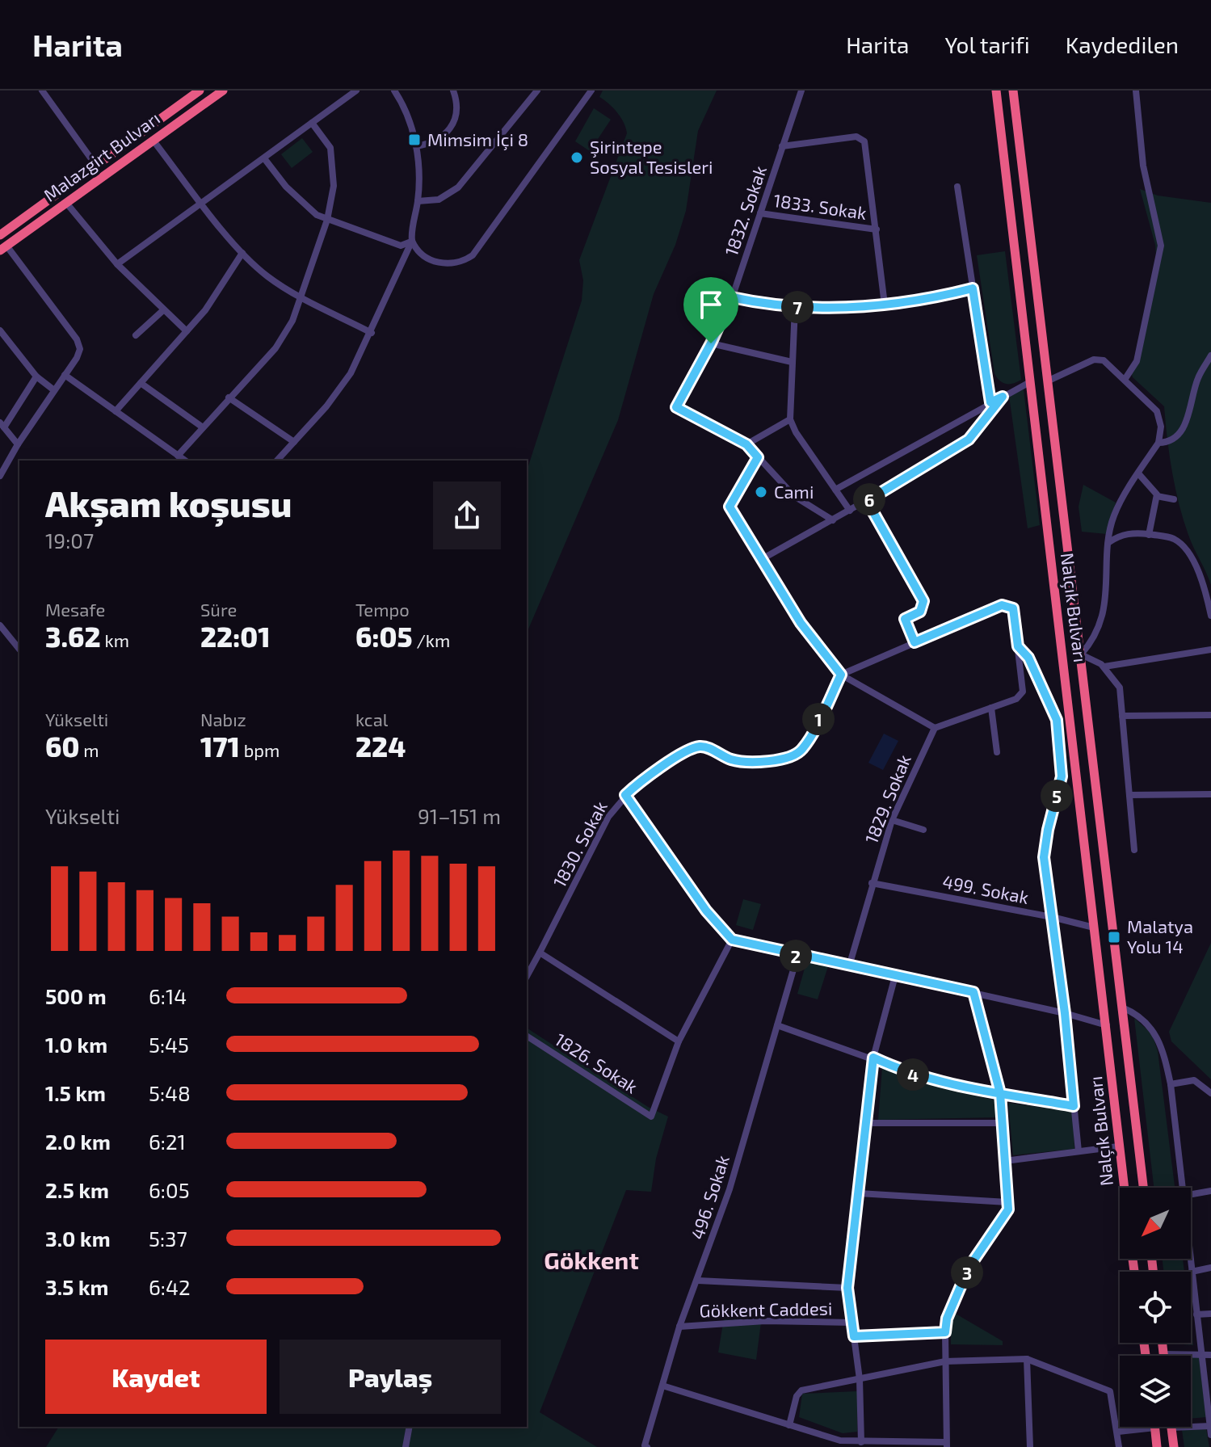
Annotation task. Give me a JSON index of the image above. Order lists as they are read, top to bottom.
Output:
{
  "streets": {
    "highway": ["Malazgirt Bulvarı", "Nalçık Bulvarı"],
    "street": [
      "1833. Sokak",
      "1832. Sokak",
      "1829. Sokak",
      "1830. Sokak",
      "499. Sokak",
      "1826. Sokak",
      "496. Sokak",
      "Gökkent Caddesi"
    ]
  },
  "crossings": [
    ["1833. Sokak", "1832. Sokak"],
    ["Nalçık Bulvarı", "499. Sokak"],
    ["1829. Sokak", "499. Sokak"],
    ["496. Sokak", "Gökkent Caddesi"]
  ],
  "districts": ["Gökkent"],
  "places": {
    "transit": ["Mimsim İçi 8", "Malatya Yolu 14"],
    "other": ["Şirintepe Sosyal Tesisleri", "Cami"]
  },
  "north": "bottom left",
  "page": {
    "header": "Harita",
    "nav": ["Harita", "Yol tarifi", "Kaydedilen"],
    "pins": [
      "7",
      "6",
      "1",
      "5",
      "2",
      "4",
      "3"
    ],
    "heading": ["Akşam koşusu", "19:07"],
    "stats": [
      ["Mesafe", "3.62 km"],
      ["Süre", "22:01"],
      ["Tempo", "6:05 /km"],
      ["Yükselti", "60 m"],
      ["Nabız", "171 bpm"],
      ["kcal", "224"]
    ],
    "chart": ["Yükselti", "91–151 m"],
    "list": [
      {
        "name": "500 m",
        "note": "6:14"
      },
      {
        "name": "1.0 km",
        "note": "5:45"
      },
      {
        "name": "1.5 km",
        "note": "5:48"
      },
      {
        "name": "2.0 km",
        "note": "6:21"
      },
      {
        "name": "2.5 km",
        "note": "6:05"
      },
      {
        "name": "3.0 km",
        "note": "5:37"
      },
      {
        "name": "3.5 km",
        "note": "6:42"
      }
    ],
    "buttons": ["Kaydet", "Paylaş"]
  }
}
